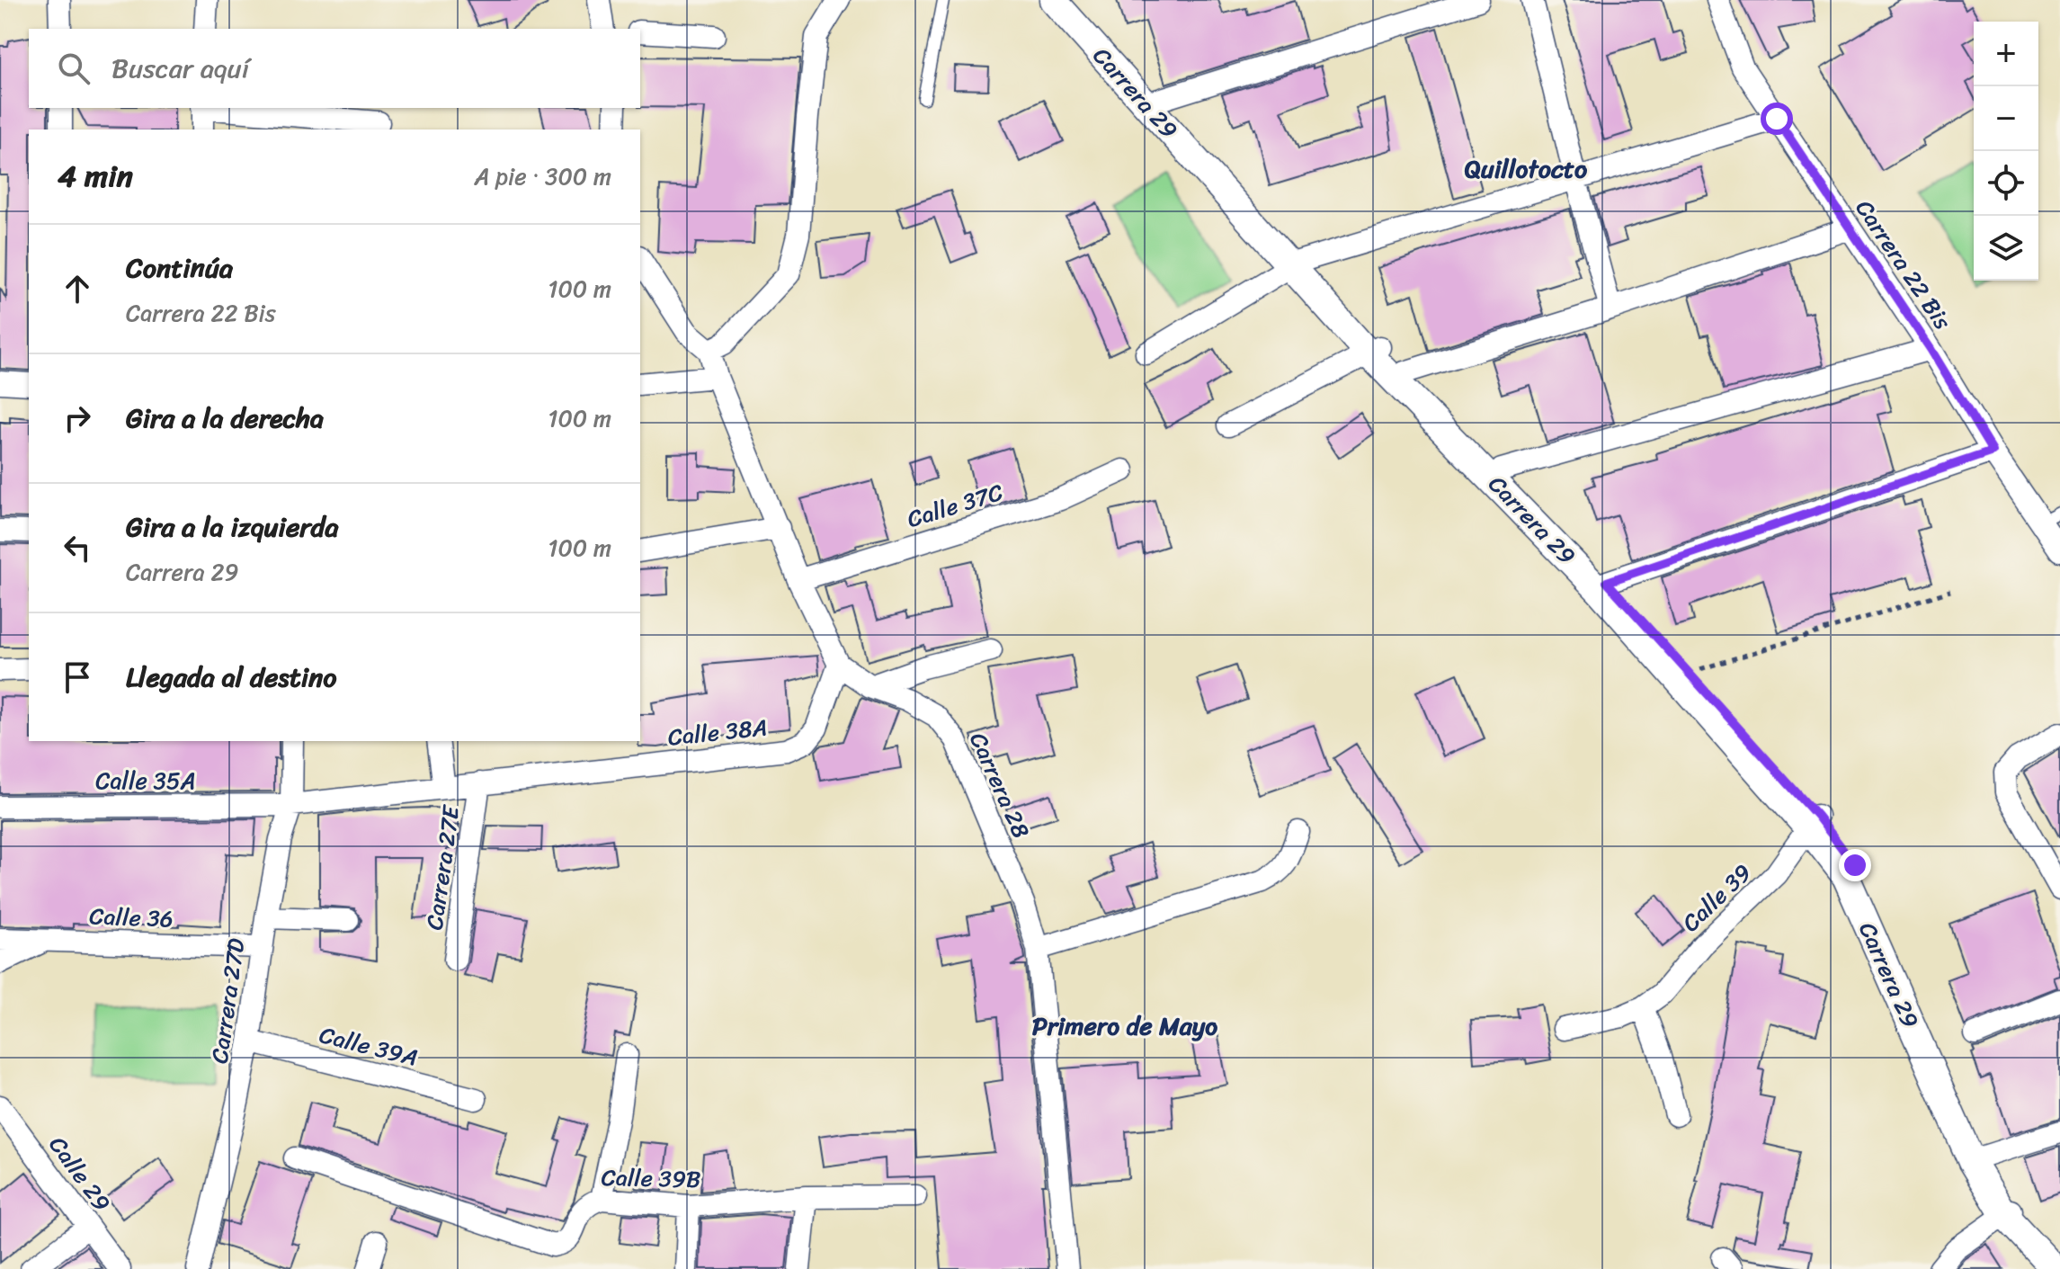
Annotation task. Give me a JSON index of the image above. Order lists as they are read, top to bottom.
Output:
{
  "streets": {
    "street": [
      "Carrera 29",
      "Carrera 22 Bis",
      "Calle 37C",
      "Calle 38A",
      "Calle 35A",
      "Carrera 28",
      "Carrera 27E",
      "Calle 39",
      "Calle 36",
      "Carrera 27D",
      "Calle 39A",
      "Calle 29",
      "Calle 39B"
    ]
  },
  "crossings": [
    ["Carrera 29", "Calle 39"],
    ["Calle 37C", "Carrera 28"],
    ["Calle 38A", "Calle 35A"],
    ["Calle 38A", "Carrera 28"],
    ["Calle 38A", "Carrera 27E"],
    ["Calle 38A", "Carrera 27D"],
    ["Calle 35A", "Carrera 27D"],
    ["Calle 36", "Carrera 27D"],
    ["Carrera 27D", "Calle 39A"]
  ],
  "districts": ["Quillotocto", "Primero de Mayo"],
  "page": {
    "map_buttons": ["+", "−"],
    "search": "Buscar aquí",
    "heading": ["4 min", "A pie · 300 m"],
    "list": [
      ["Continúa", "Carrera 22 Bis", "100 m"],
      ["Gira a la derecha", "100 m"],
      ["Gira a la izquierda", "Carrera 29", "100 m"],
      "Llegada al destino"
    ]
  }
}
